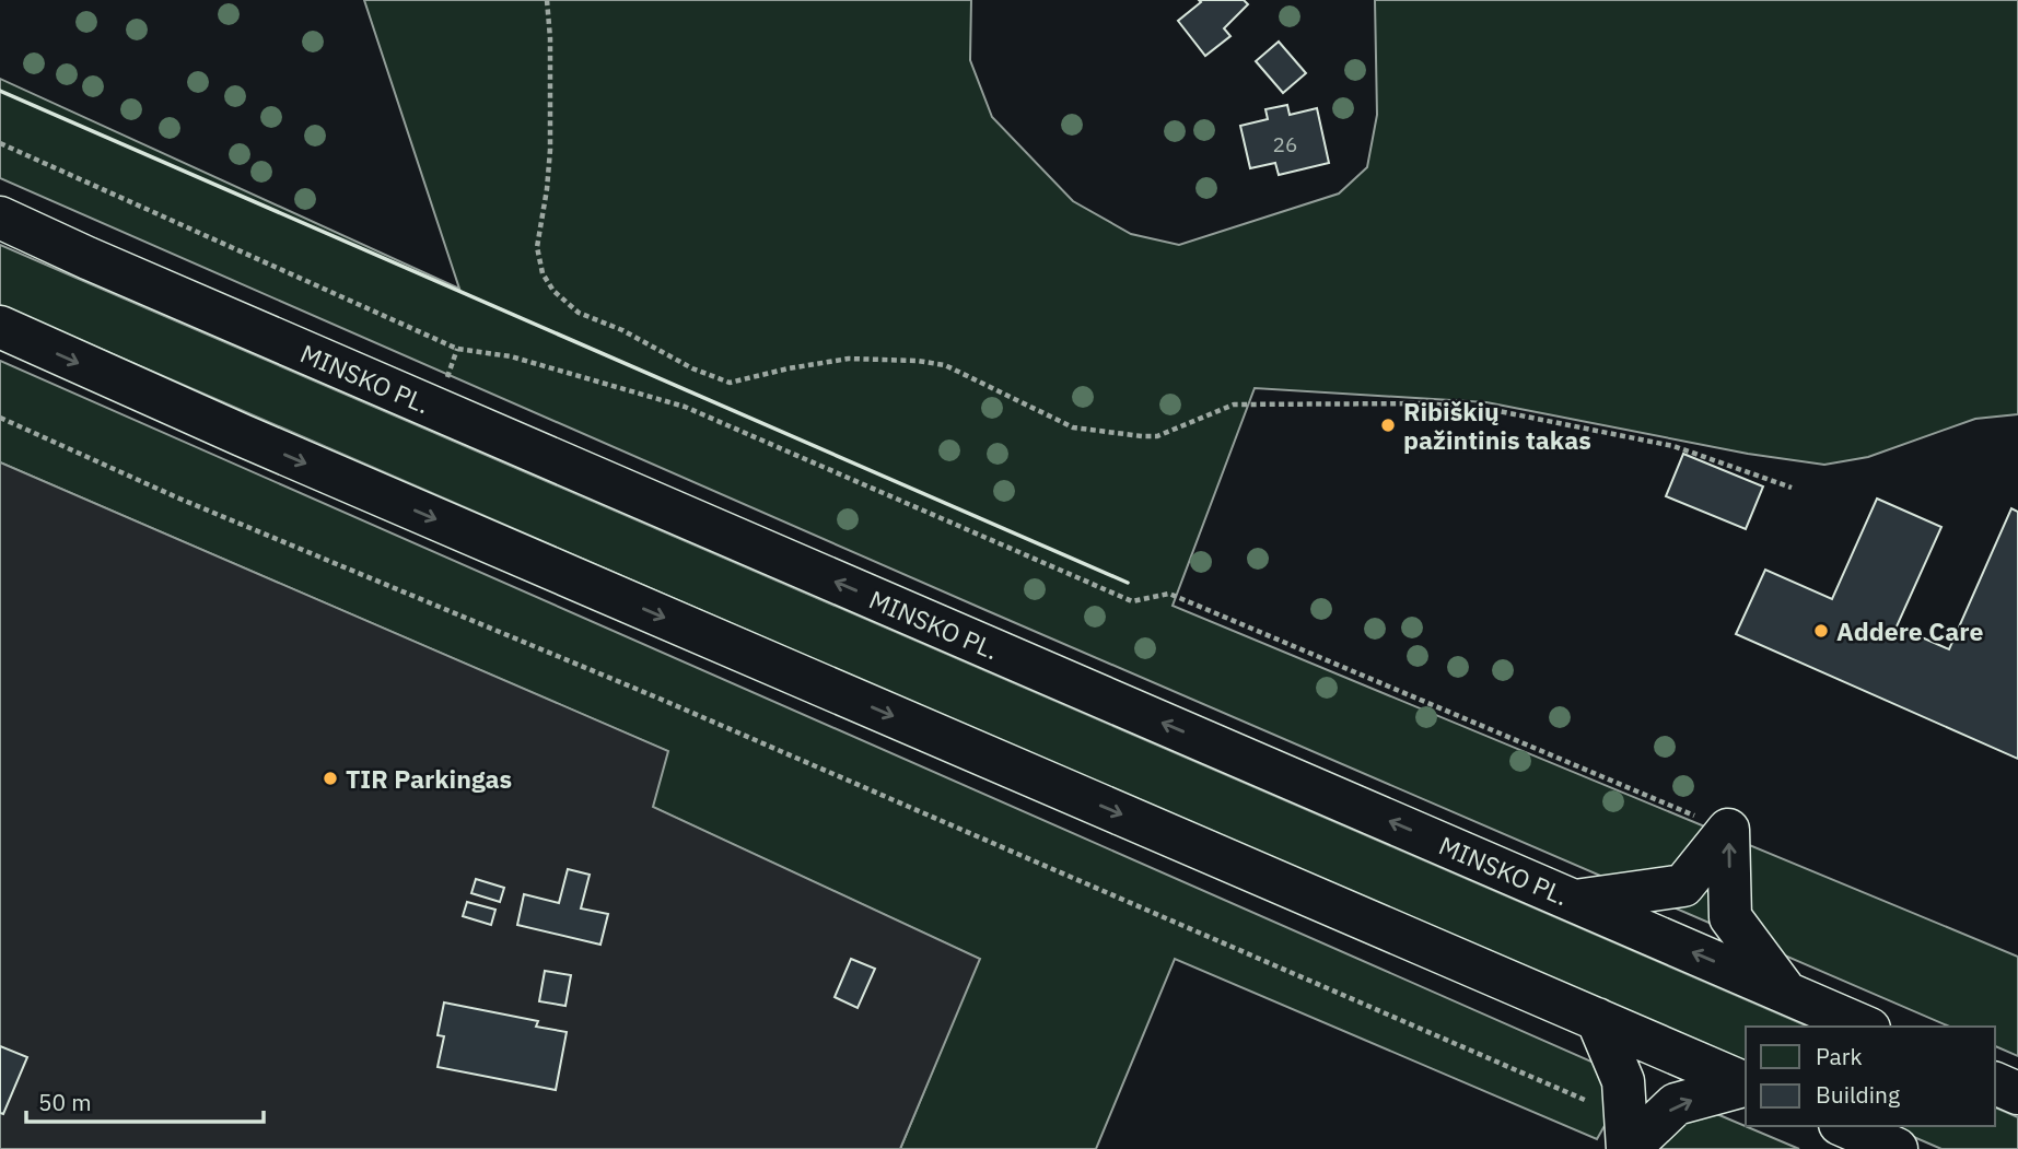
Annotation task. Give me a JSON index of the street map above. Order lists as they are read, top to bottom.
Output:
{
  "streets": {
    "highway": ["MINSKO PL."]
  },
  "places": ["Ribiškių pažintinis takas", "Addere Care", "TIR Parkingas"],
  "house_numbers": ["26"],
  "legend": ["Park", "Building"],
  "scale_bar": "50 m"
}
